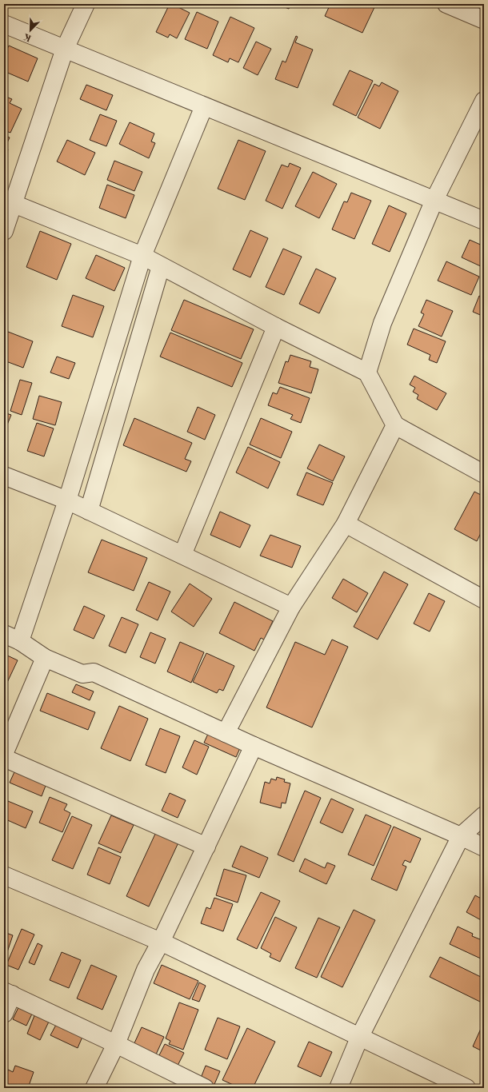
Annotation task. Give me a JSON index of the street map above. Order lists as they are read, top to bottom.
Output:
{
  "north": "bottom left"
}
